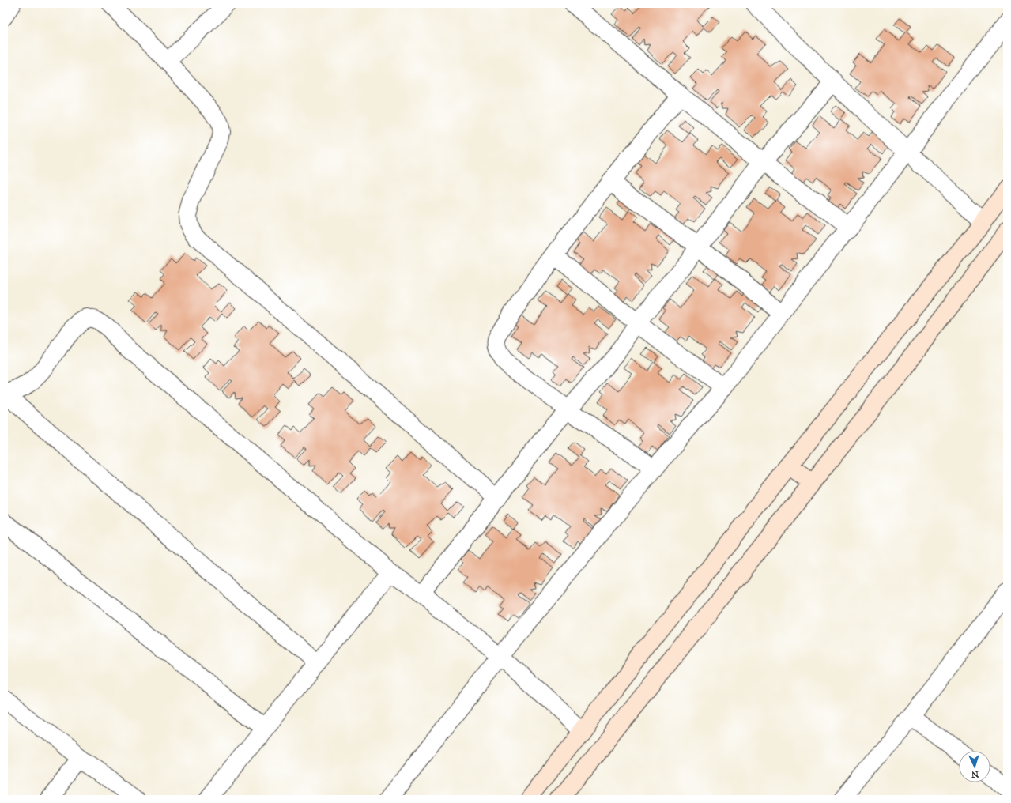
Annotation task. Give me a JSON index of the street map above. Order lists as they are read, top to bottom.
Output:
{
  "north": "bottom"
}
